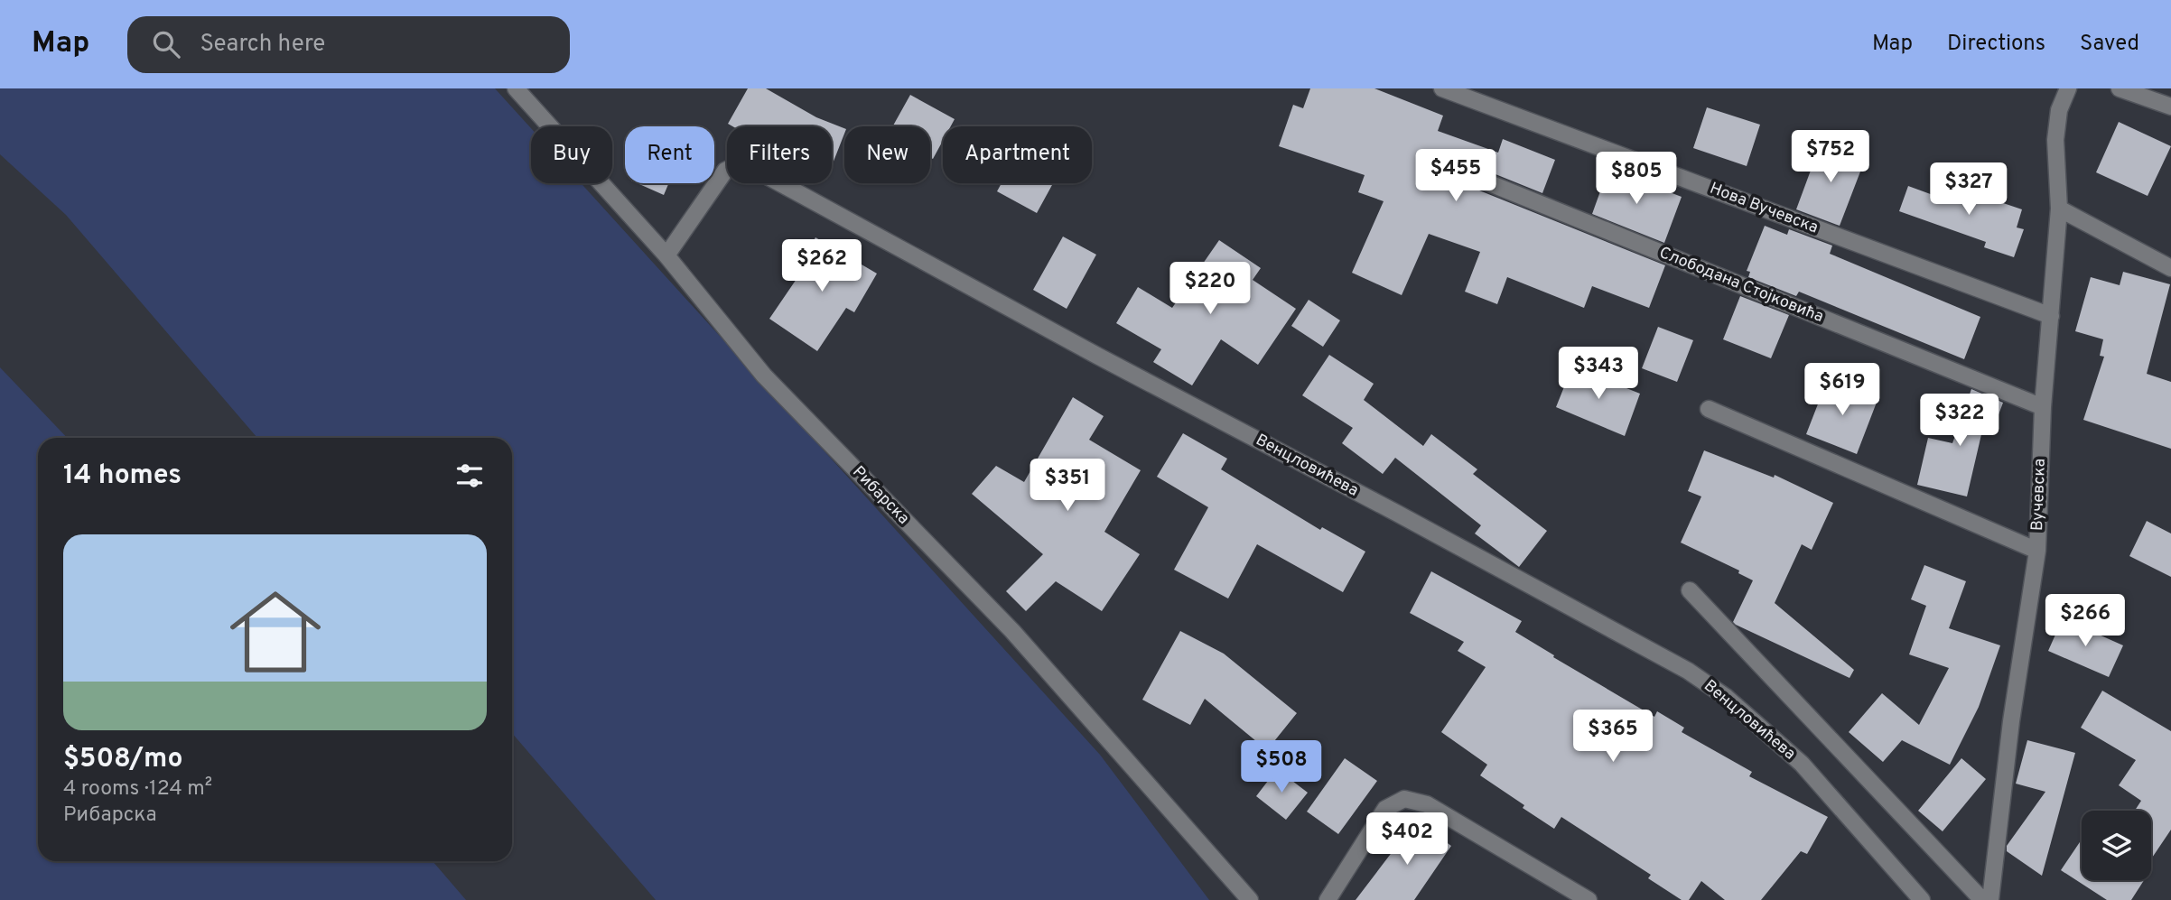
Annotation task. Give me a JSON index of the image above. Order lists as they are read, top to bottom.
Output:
{
  "streets": {
    "street": [
      "Нова Вучевска",
      "Слободана Стојковића",
      "Венцловићева",
      "Вучевска",
      "Рибарска"
    ]
  },
  "crossings": [
    ["Нова Вучевска", "Вучевска"],
    ["Слободана Стојковића", "Вучевска"],
    ["Венцловићева", "Рибарска"]
  ],
  "page": {
    "header": "Map",
    "search": "Search here",
    "nav": ["Map", "Directions", "Saved"],
    "chip": [
      "Buy",
      "Rent",
      "Filters",
      "New",
      "Apartment"
    ],
    "price": [
      "$752",
      "$455",
      "$805",
      "$327",
      "$262",
      "$220",
      "$343",
      "$619",
      "$322",
      "$351",
      "$266",
      "$365",
      "$508",
      "$402"
    ],
    "heading": "14 homes",
    "list": [
      {
        "name": "$508/mo",
        "note": "4 rooms · 124 m² · Рибарска"
      }
    ]
  }
}
